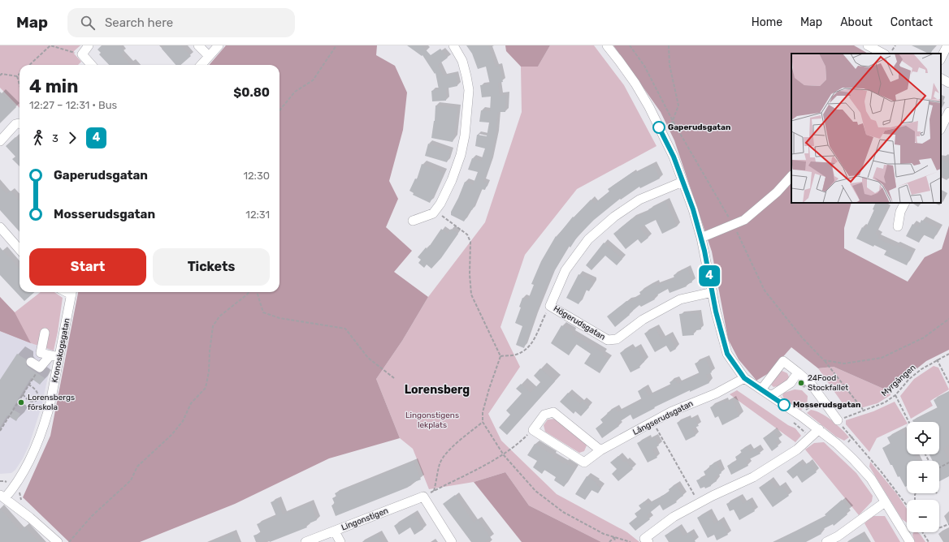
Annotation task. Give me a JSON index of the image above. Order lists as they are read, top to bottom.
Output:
{
  "streets": {
    "street": [
      "Högerudsgatan",
      "Kronoskogsgatan",
      "Långserudsgatan",
      "Lingonstigen"
    ],
    "path": ["Myrgången"]
  },
  "districts": ["Lorensberg"],
  "parks": ["Lingonstigens lekplats"],
  "places": [
    "Gaperudsgatan",
    "24Food Stockfallet",
    "Lorensbergs förskola",
    "Mosserudsgatan"
  ],
  "lines": ["bus line 4"],
  "page": {
    "header": "Map",
    "search": "Search here",
    "nav": [
      "Home",
      "Map",
      "About",
      "Contact"
    ],
    "on_map": "4",
    "heading": ["4 min", "12:27 – 12:31 · Bus", "$0.80"],
    "legs": ["3", "4"],
    "list": [
      {
        "name": "Gaperudsgatan",
        "value": "12:30"
      },
      {
        "name": "Mosserudsgatan",
        "value": "12:31"
      }
    ],
    "buttons": ["Start", "Tickets"],
    "map_buttons": ["+", "−"]
  }
}
